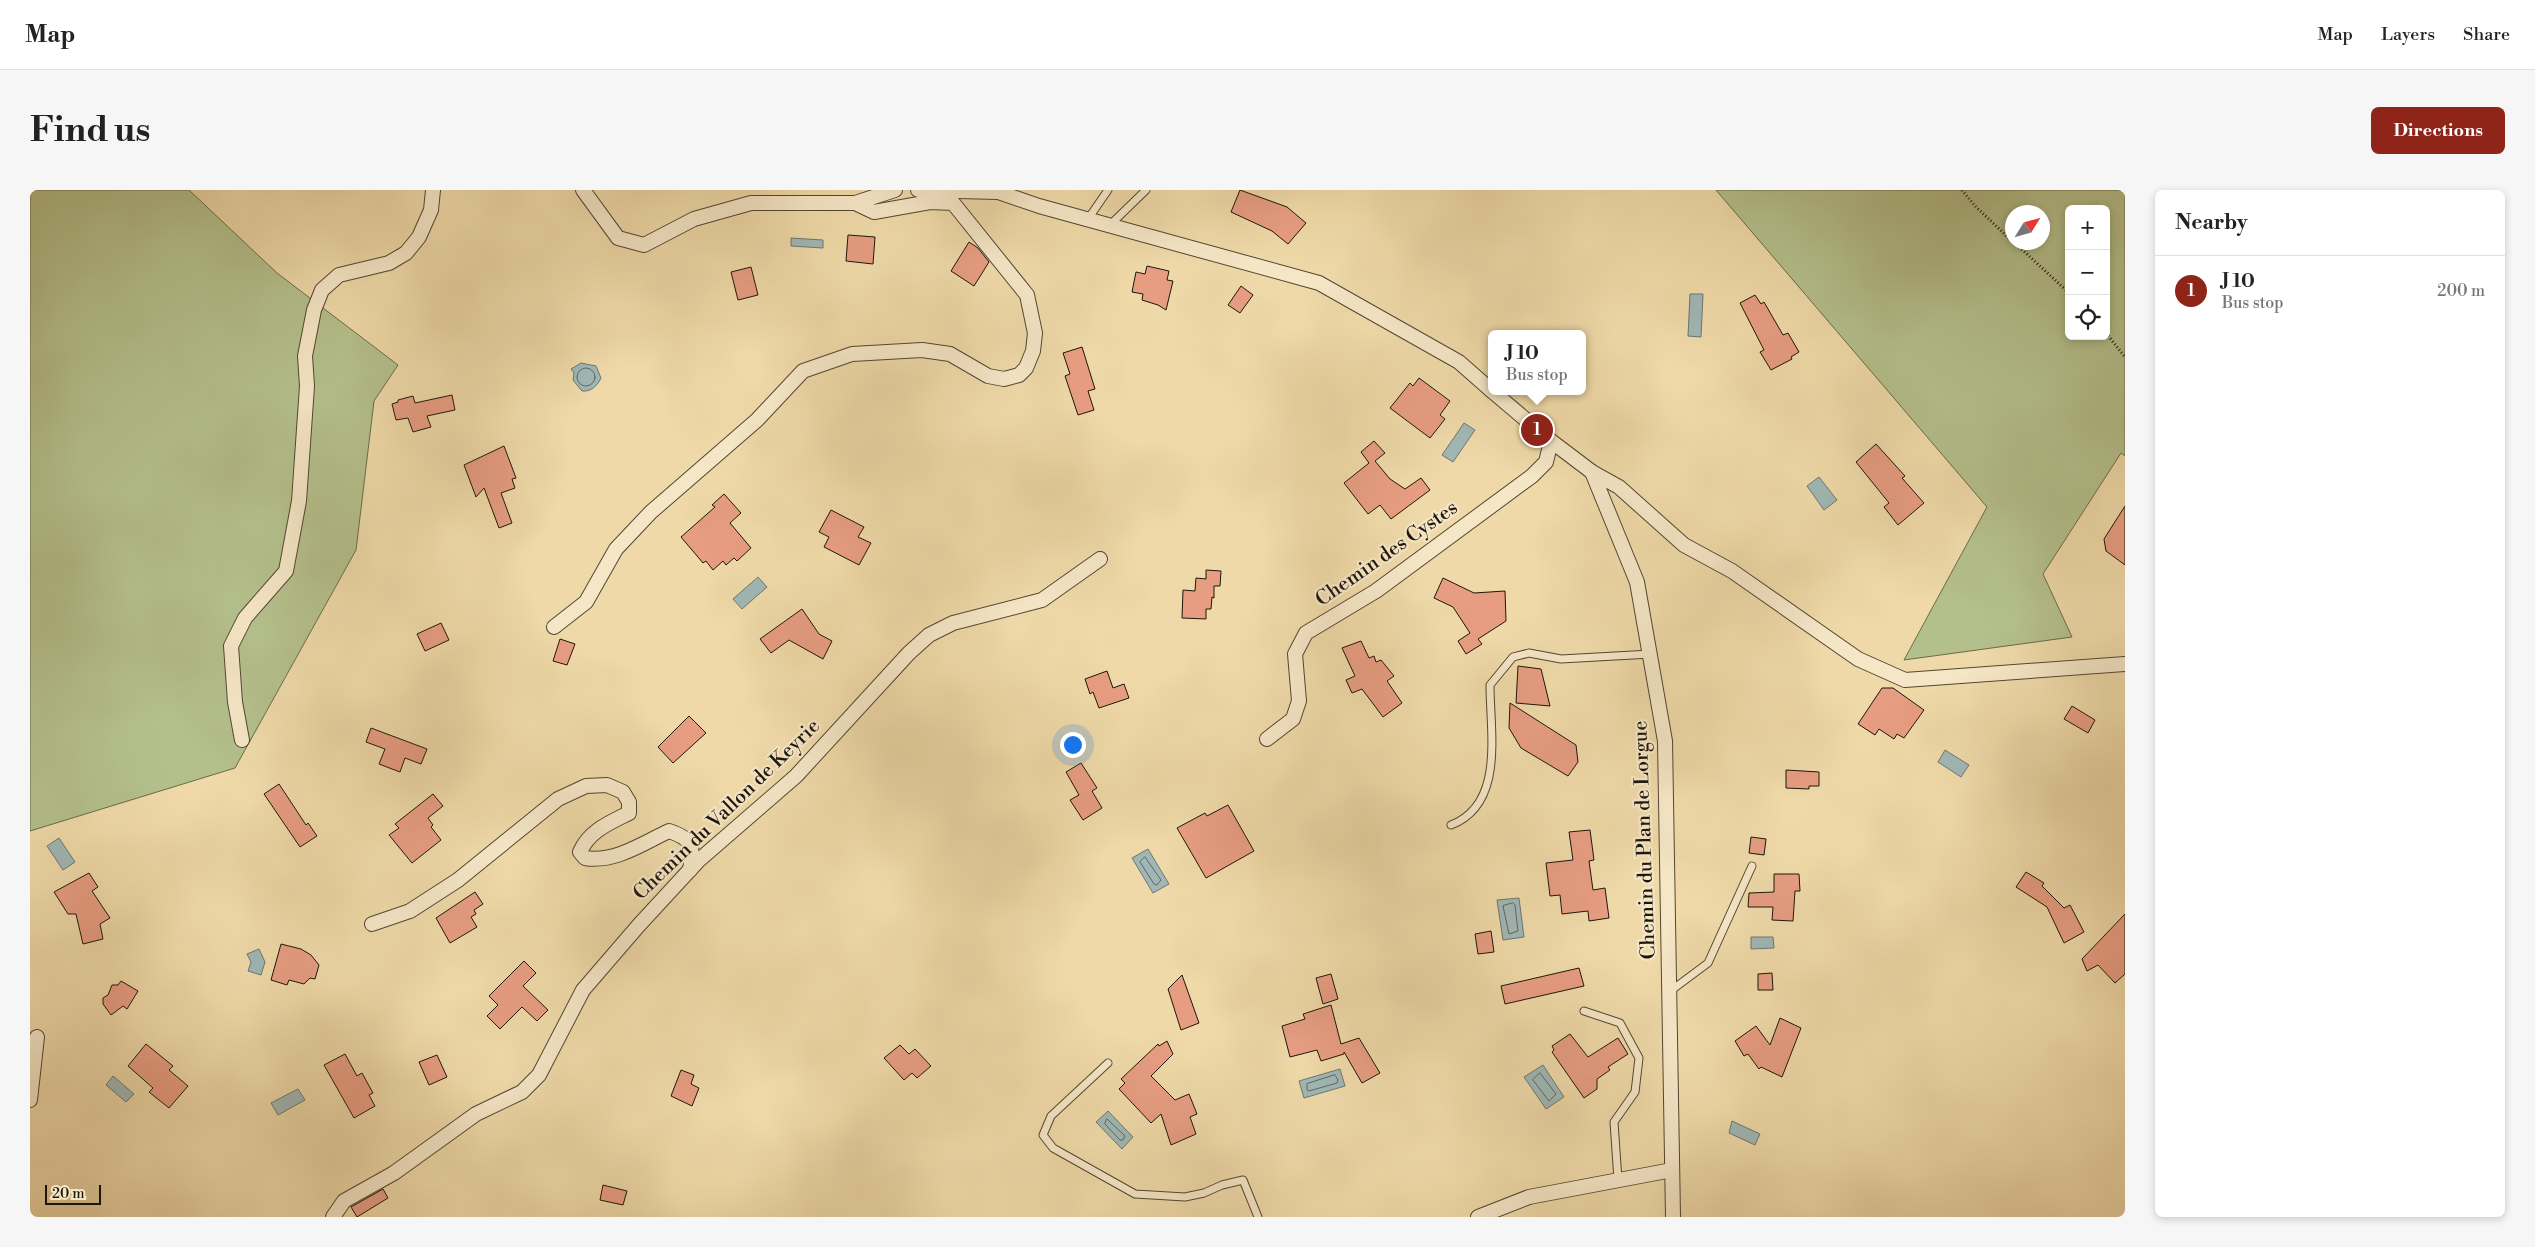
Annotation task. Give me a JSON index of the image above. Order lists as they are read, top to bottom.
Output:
{
  "streets": {
    "street": ["Chemin des Cystes", "Chemin du Vallon de Keyrie", "Chemin du Plan de Lorgue"]
  },
  "scale_bar": "20 m",
  "north": "top right",
  "page": {
    "header": "Map",
    "nav": ["Map", "Layers", "Share"],
    "buttons": "Directions",
    "title": "Find us",
    "heading": "Nearby",
    "map_buttons": ["+", "−"],
    "list": [
      {
        "mark": "1",
        "name": "J 10",
        "note": "Bus stop",
        "value": "200 m"
      }
    ],
    "popup": ["J 10", "Bus stop"],
    "pins": "1",
    "scale": "20 m"
  }
}
